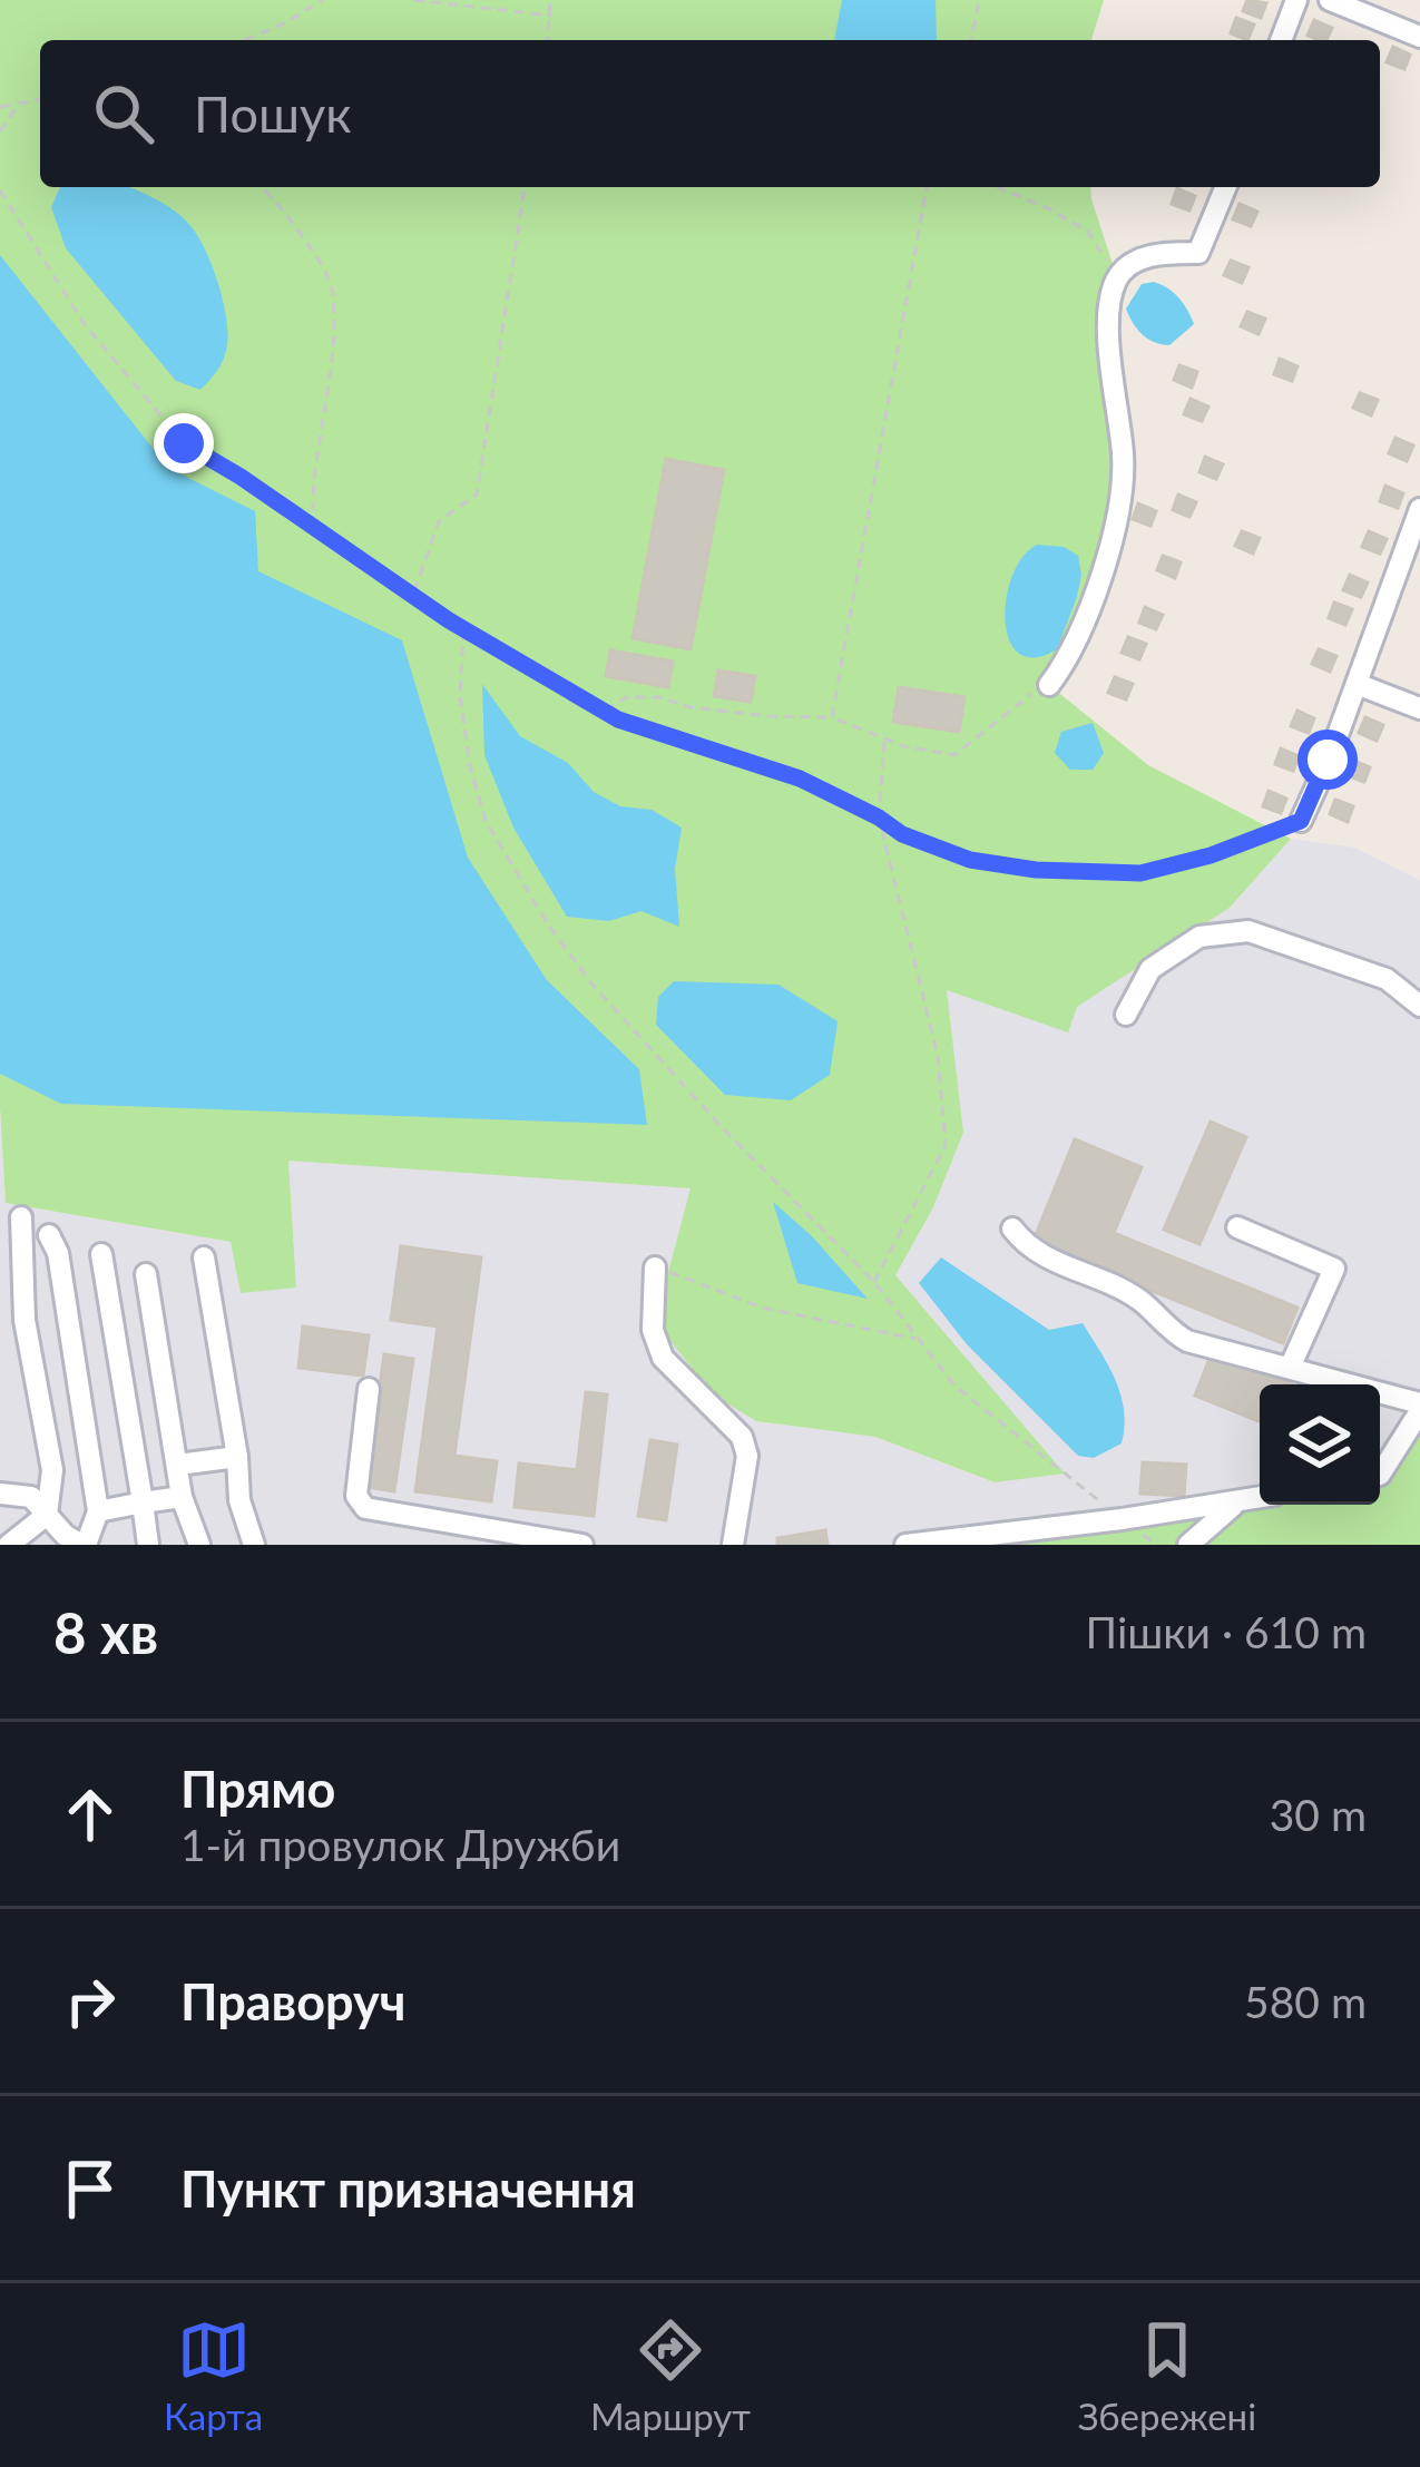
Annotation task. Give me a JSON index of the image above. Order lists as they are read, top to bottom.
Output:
{
  "page": {
    "search": "Пошук",
    "heading": ["8 хв", "Пішки · 610 m"],
    "list": [
      ["Прямо", "1-й провулок Дружби", "30 m"],
      ["Праворуч", "580 m"],
      "Пункт призначення"
    ],
    "nav": ["Карта", "Маршрут", "Збережені"]
  }
}
